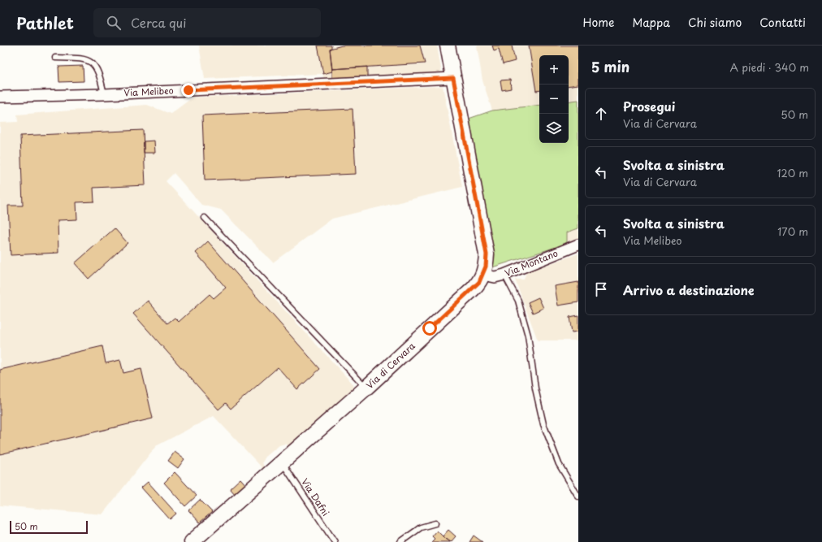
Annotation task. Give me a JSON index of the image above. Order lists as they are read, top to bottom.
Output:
{
  "streets": {
    "street": ["Via Melibeo", "Via Montano", "Via di Cervara"],
    "lane": ["Via Dafni"]
  },
  "crossings": [
    ["Via Melibeo", "Via di Cervara"],
    ["Via Montano", "Via di Cervara"],
    ["Via di Cervara", "Via Dafni"]
  ],
  "scale_bar": "50 m",
  "page": {
    "header": "Pathlet",
    "search": "Cerca qui",
    "nav": [
      "Home",
      "Mappa",
      "Chi siamo",
      "Contatti"
    ],
    "heading": ["5 min", "A piedi · 340 m"],
    "map_buttons": ["+", "−"],
    "list": [
      ["Prosegui", "Via di Cervara", "50 m"],
      ["Svolta a sinistra", "Via di Cervara", "120 m"],
      ["Svolta a sinistra", "Via Melibeo", "170 m"],
      "Arrivo a destinazione"
    ],
    "scale": "50 m"
  }
}
